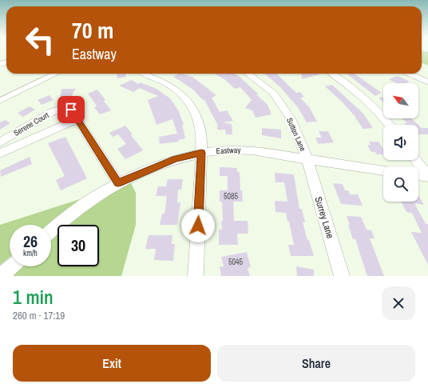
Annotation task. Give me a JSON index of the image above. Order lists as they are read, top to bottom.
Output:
{
  "streets": {
    "street": [
      "Serene Court",
      "Sutton Lane",
      "Eastway",
      "Surrey Lane"
    ]
  },
  "crossings": [
    ["Serene Court", "Eastway"],
    ["Sutton Lane", "Eastway"],
    ["Sutton Lane", "Surrey Lane"],
    ["Eastway", "Surrey Lane"]
  ],
  "house_numbers": ["5085", "5045"],
  "north": "top left",
  "page": {
    "turn": ["70 m", "Eastway"],
    "speed": "26 km/h",
    "limit": "30",
    "heading": ["1 min", "260 m · 17:19"],
    "buttons": ["Exit", "Share"]
  }
}
